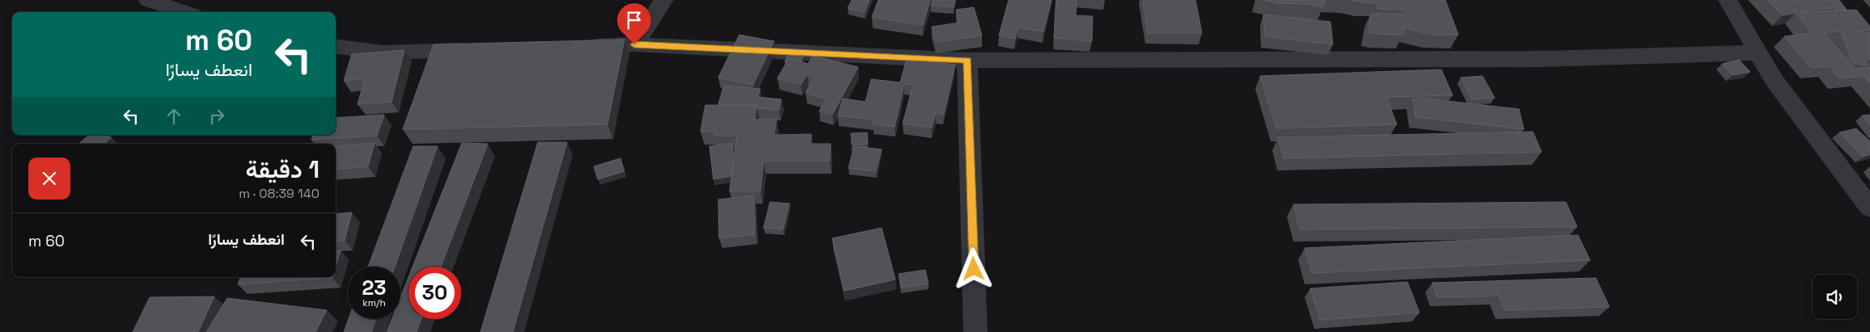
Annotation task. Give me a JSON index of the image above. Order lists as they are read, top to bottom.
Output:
{
  "page": {
    "turn": ["60 m", "انعطف يسارًا"],
    "heading": ["1 دقيقة", "140 m · 08:39"],
    "list": [
      {
        "name": "انعطف يسارًا",
        "value": "60 m"
      }
    ],
    "speed": "23 km/h",
    "limit": "30"
  }
}
